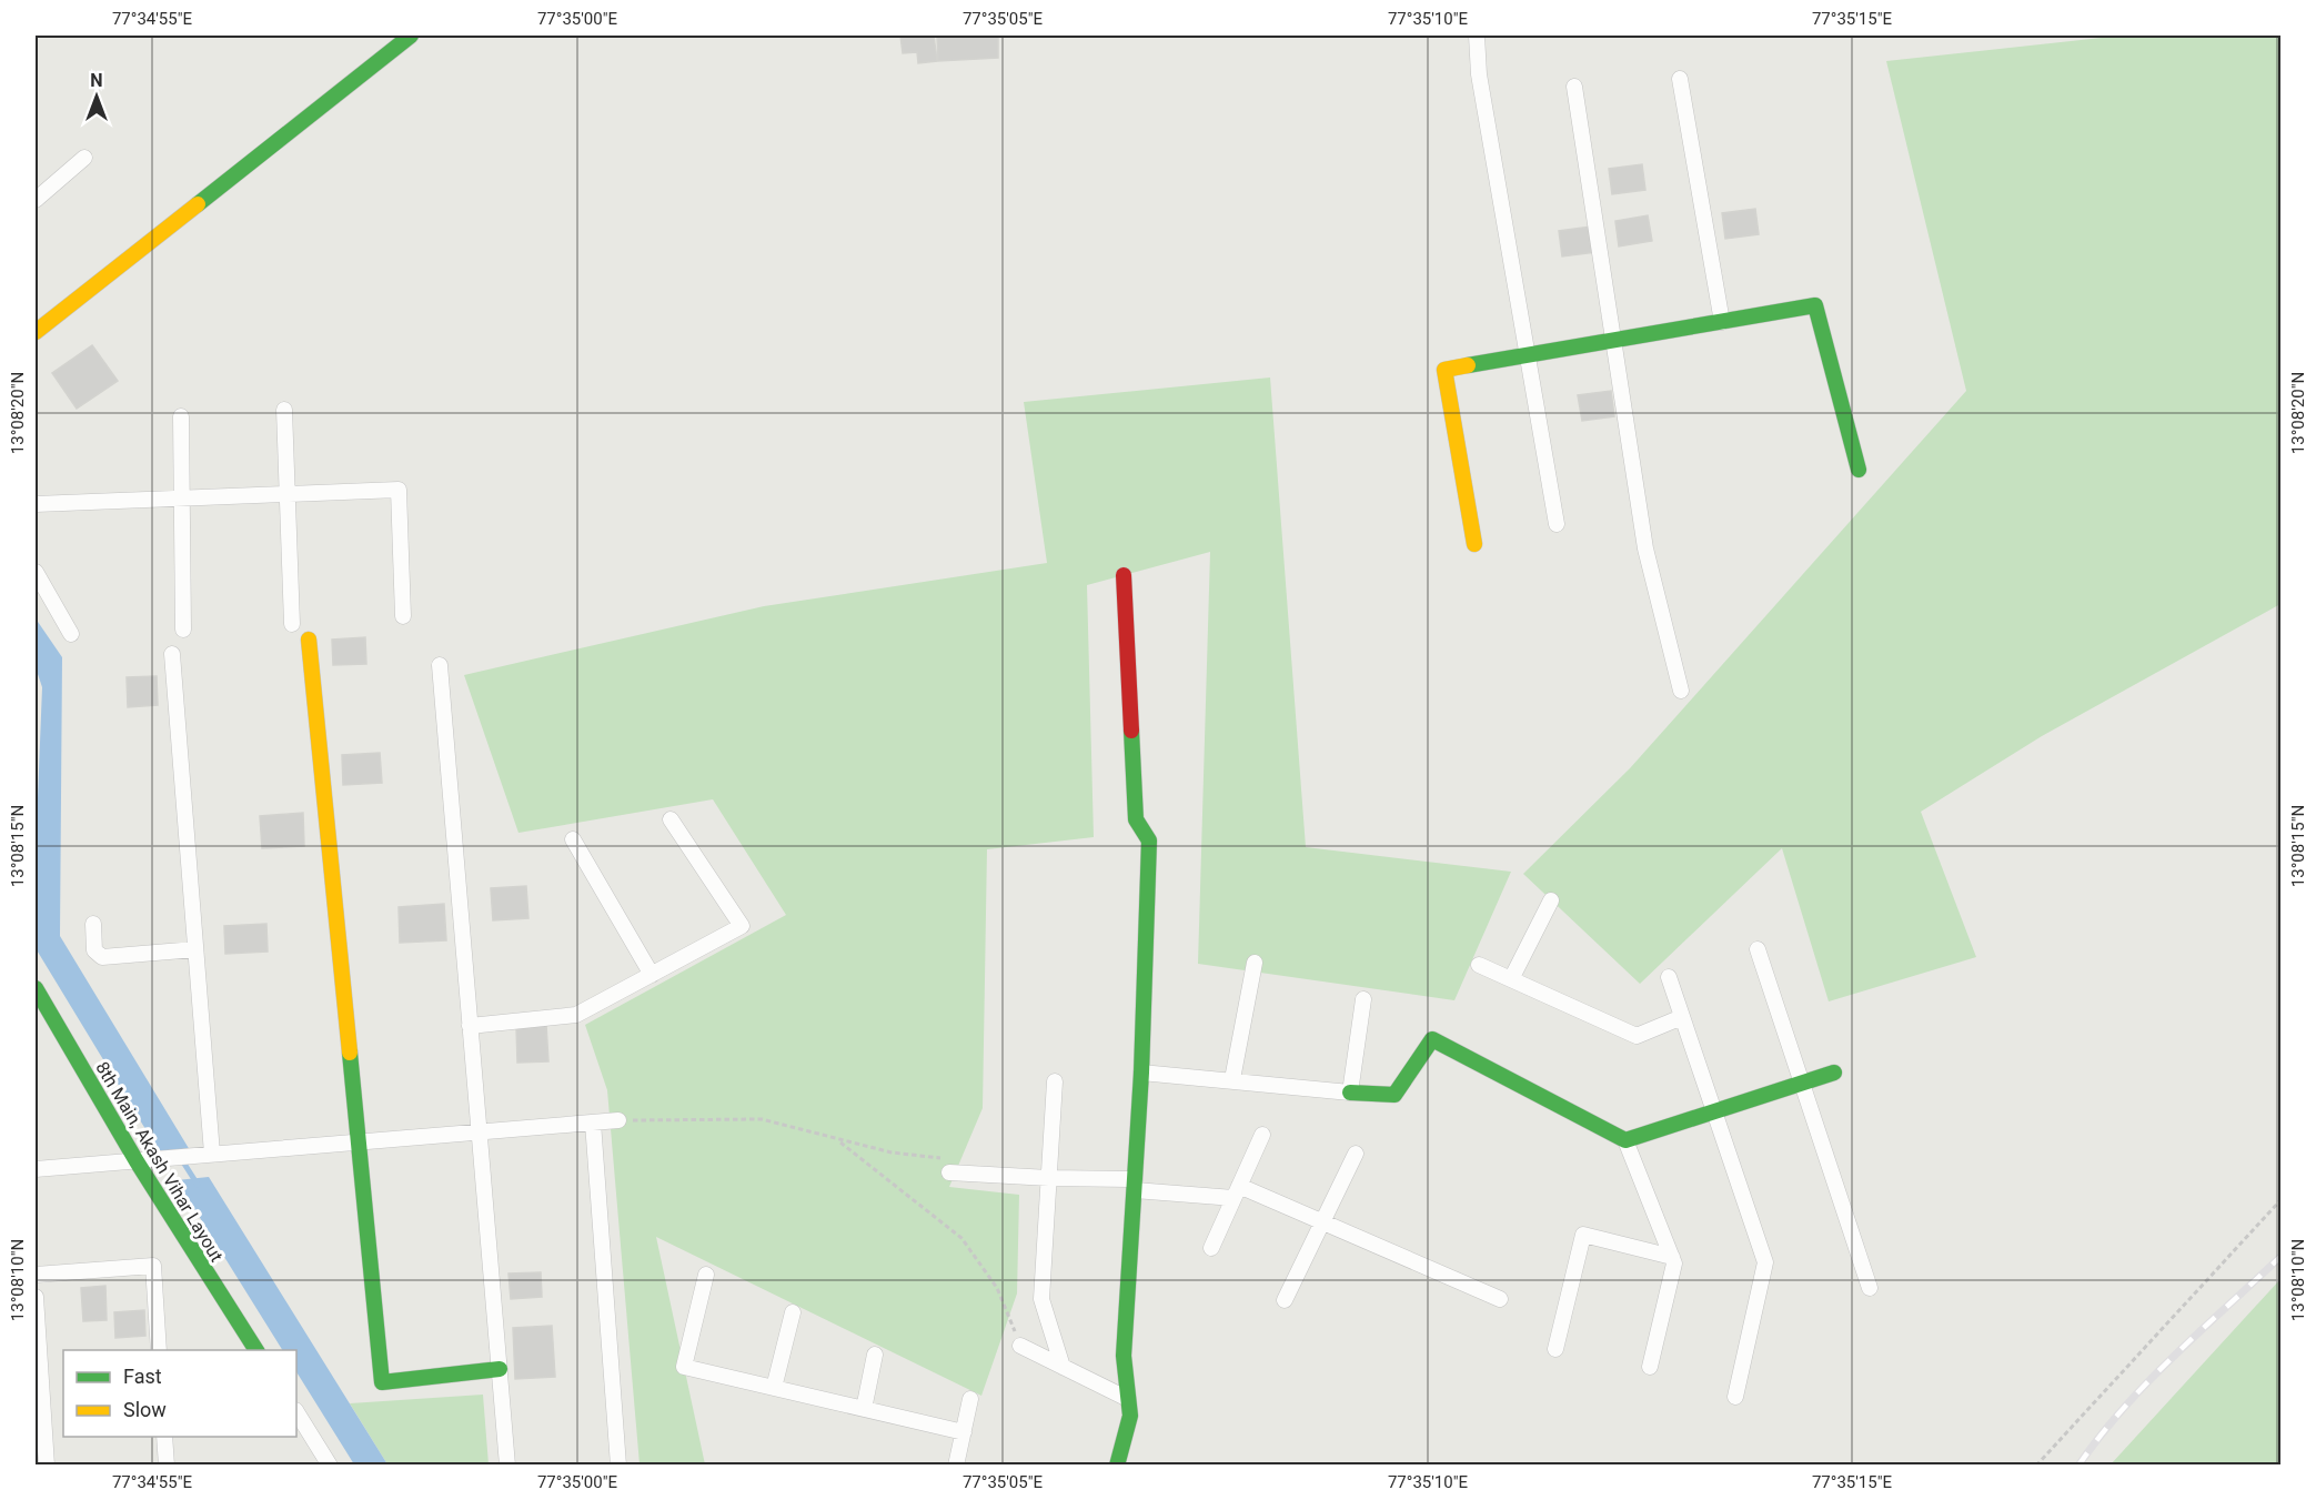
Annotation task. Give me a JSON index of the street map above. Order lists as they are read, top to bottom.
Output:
{
  "streets": {
    "street": ["8th Main, Akash Vihar Layout"]
  },
  "legend": ["Fast", "Slow"],
  "north": "top",
  "coordinates": [
    "77°34'55\"E",
    "77°35'00\"E",
    "77°35'05\"E",
    "77°35'10\"E",
    "77°35'15\"E",
    "13°08'20\"N",
    "13°08'15\"N",
    "13°08'10\"N"
  ]
}
